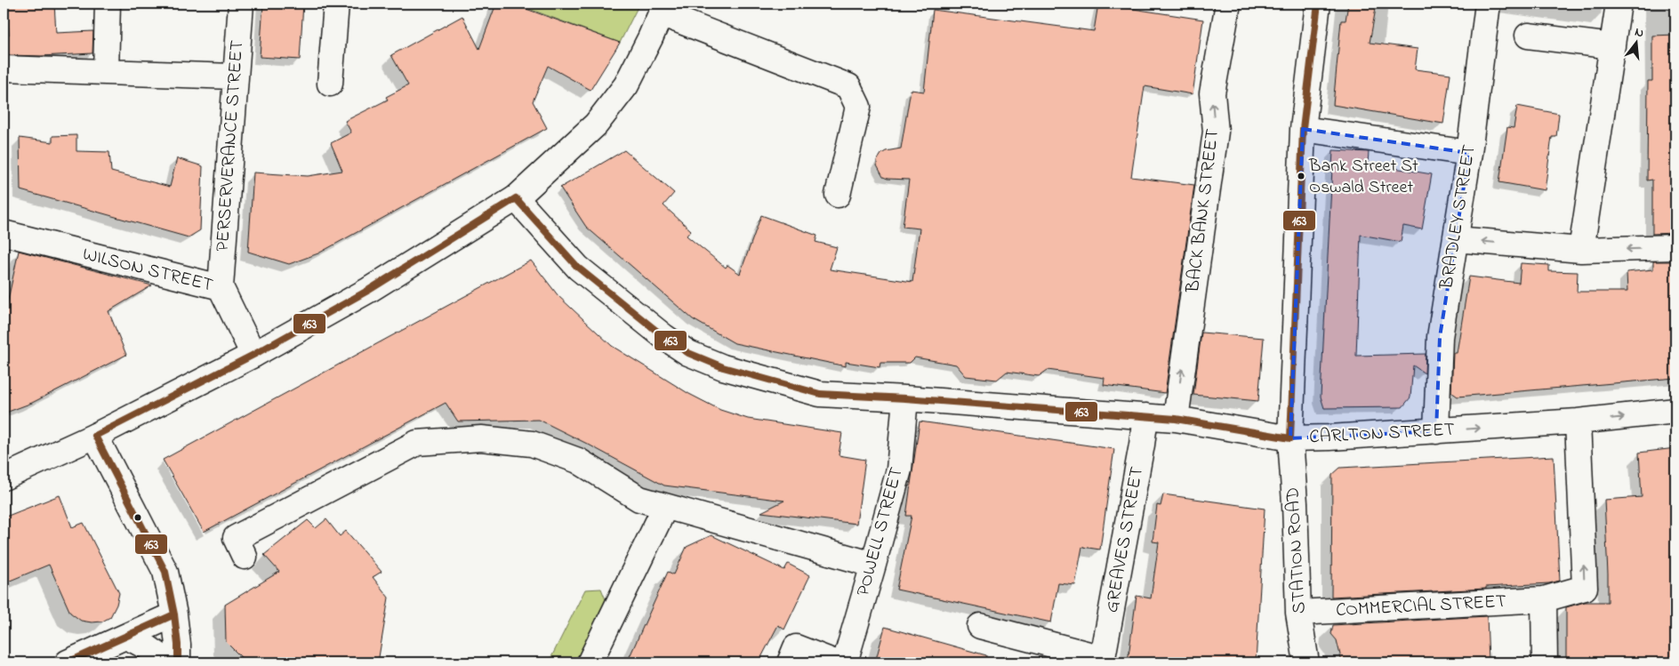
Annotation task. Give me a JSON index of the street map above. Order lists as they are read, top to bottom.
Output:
{
  "streets": {
    "street": [
      "PERSERVERANCE STREET",
      "BACK BANK STREET",
      "BRADLEY STREET",
      "WILSON STREET",
      "CARLTON STREET",
      "POWELL STREET",
      "GREAVES STREET",
      "STATION ROAD",
      "COMMERCIAL STREET"
    ]
  },
  "crossings": [
    ["PERSERVERANCE STREET", "WILSON STREET"],
    ["BACK BANK STREET", "CARLTON STREET"],
    ["BRADLEY STREET", "CARLTON STREET"],
    ["CARLTON STREET", "POWELL STREET"],
    ["CARLTON STREET", "GREAVES STREET"],
    ["CARLTON STREET", "STATION ROAD"],
    ["CARLTON STREET", "COMMERCIAL STREET"],
    ["STATION ROAD", "COMMERCIAL STREET"]
  ],
  "one_way": ["BACK BANK STREET", "COMMERCIAL STREET"],
  "places": ["Bank Street St Oswald Street"],
  "lines": ["transit line 163"],
  "north": "top"
}
